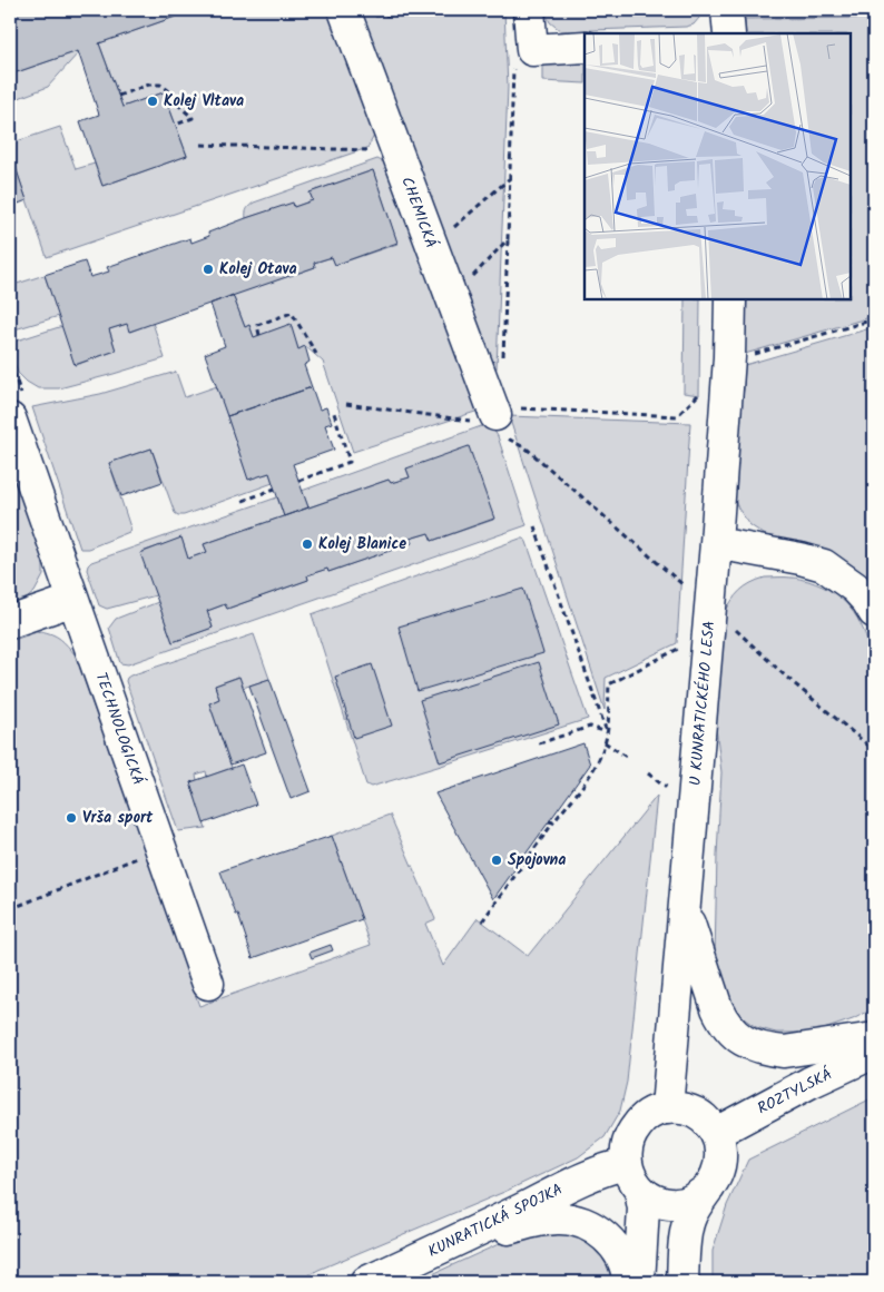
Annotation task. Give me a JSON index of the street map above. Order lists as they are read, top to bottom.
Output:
{
  "streets": {
    "street": [
      "CHEMICKÁ",
      "U KUNRATICKÉHO LESA",
      "TECHNOLOGICKÁ",
      "ROZTYLSKÁ",
      "KUNRATICKÁ SPOJKA"
    ]
  },
  "crossings": [
    ["U KUNRATICKÉHO LESA", "ROZTYLSKÁ"],
    ["U KUNRATICKÉHO LESA", "KUNRATICKÁ SPOJKA"],
    ["ROZTYLSKÁ", "KUNRATICKÁ SPOJKA"]
  ],
  "places": [
    "Kolej Vltava",
    "Kolej Otava",
    "Kolej Blanice",
    "Vrša sport",
    "Spojovna"
  ]
}
